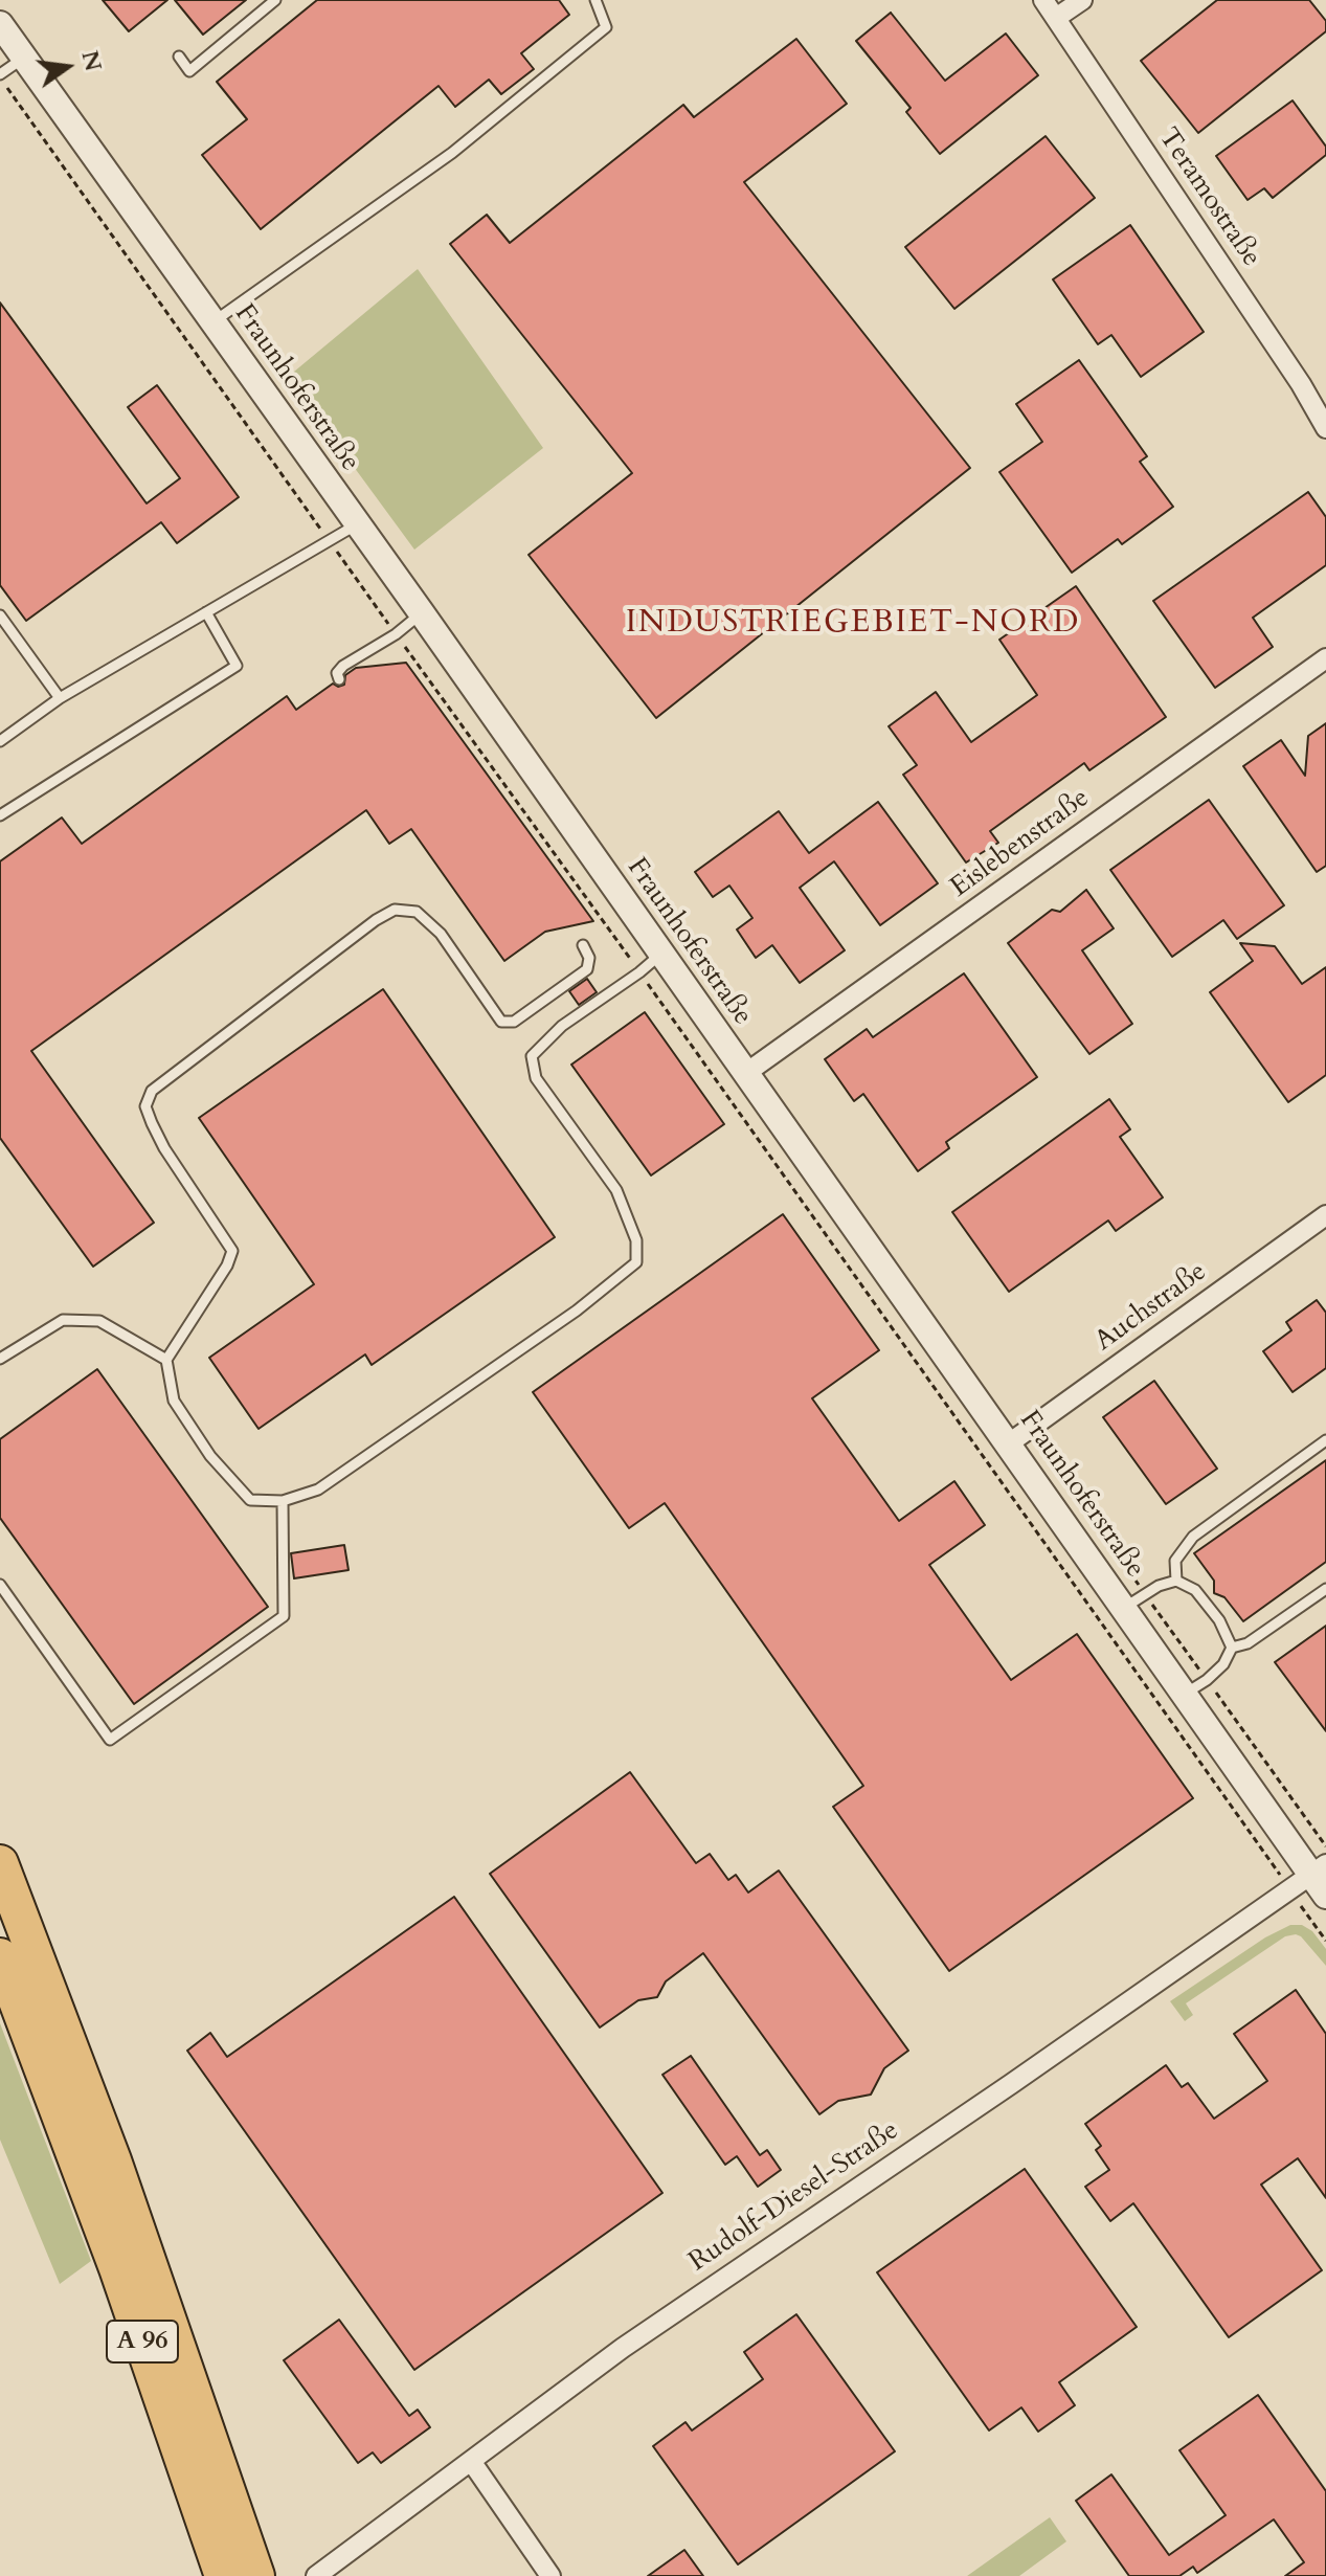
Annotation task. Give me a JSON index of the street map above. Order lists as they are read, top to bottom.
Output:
{
  "streets": {
    "highway": ["A 96"],
    "street": [
      "Teramostraße",
      "Fraunhoferstraße",
      "Eislebenstraße",
      "Auchstraße",
      "Rudolf-Diesel-Straße"
    ]
  },
  "crossings": [
    ["Fraunhoferstraße", "Eislebenstraße"],
    ["Fraunhoferstraße", "Auchstraße"],
    ["Fraunhoferstraße", "Rudolf-Diesel-Straße"]
  ],
  "districts": ["INDUSTRIEGEBIET-NORD"],
  "north": "right"
}
